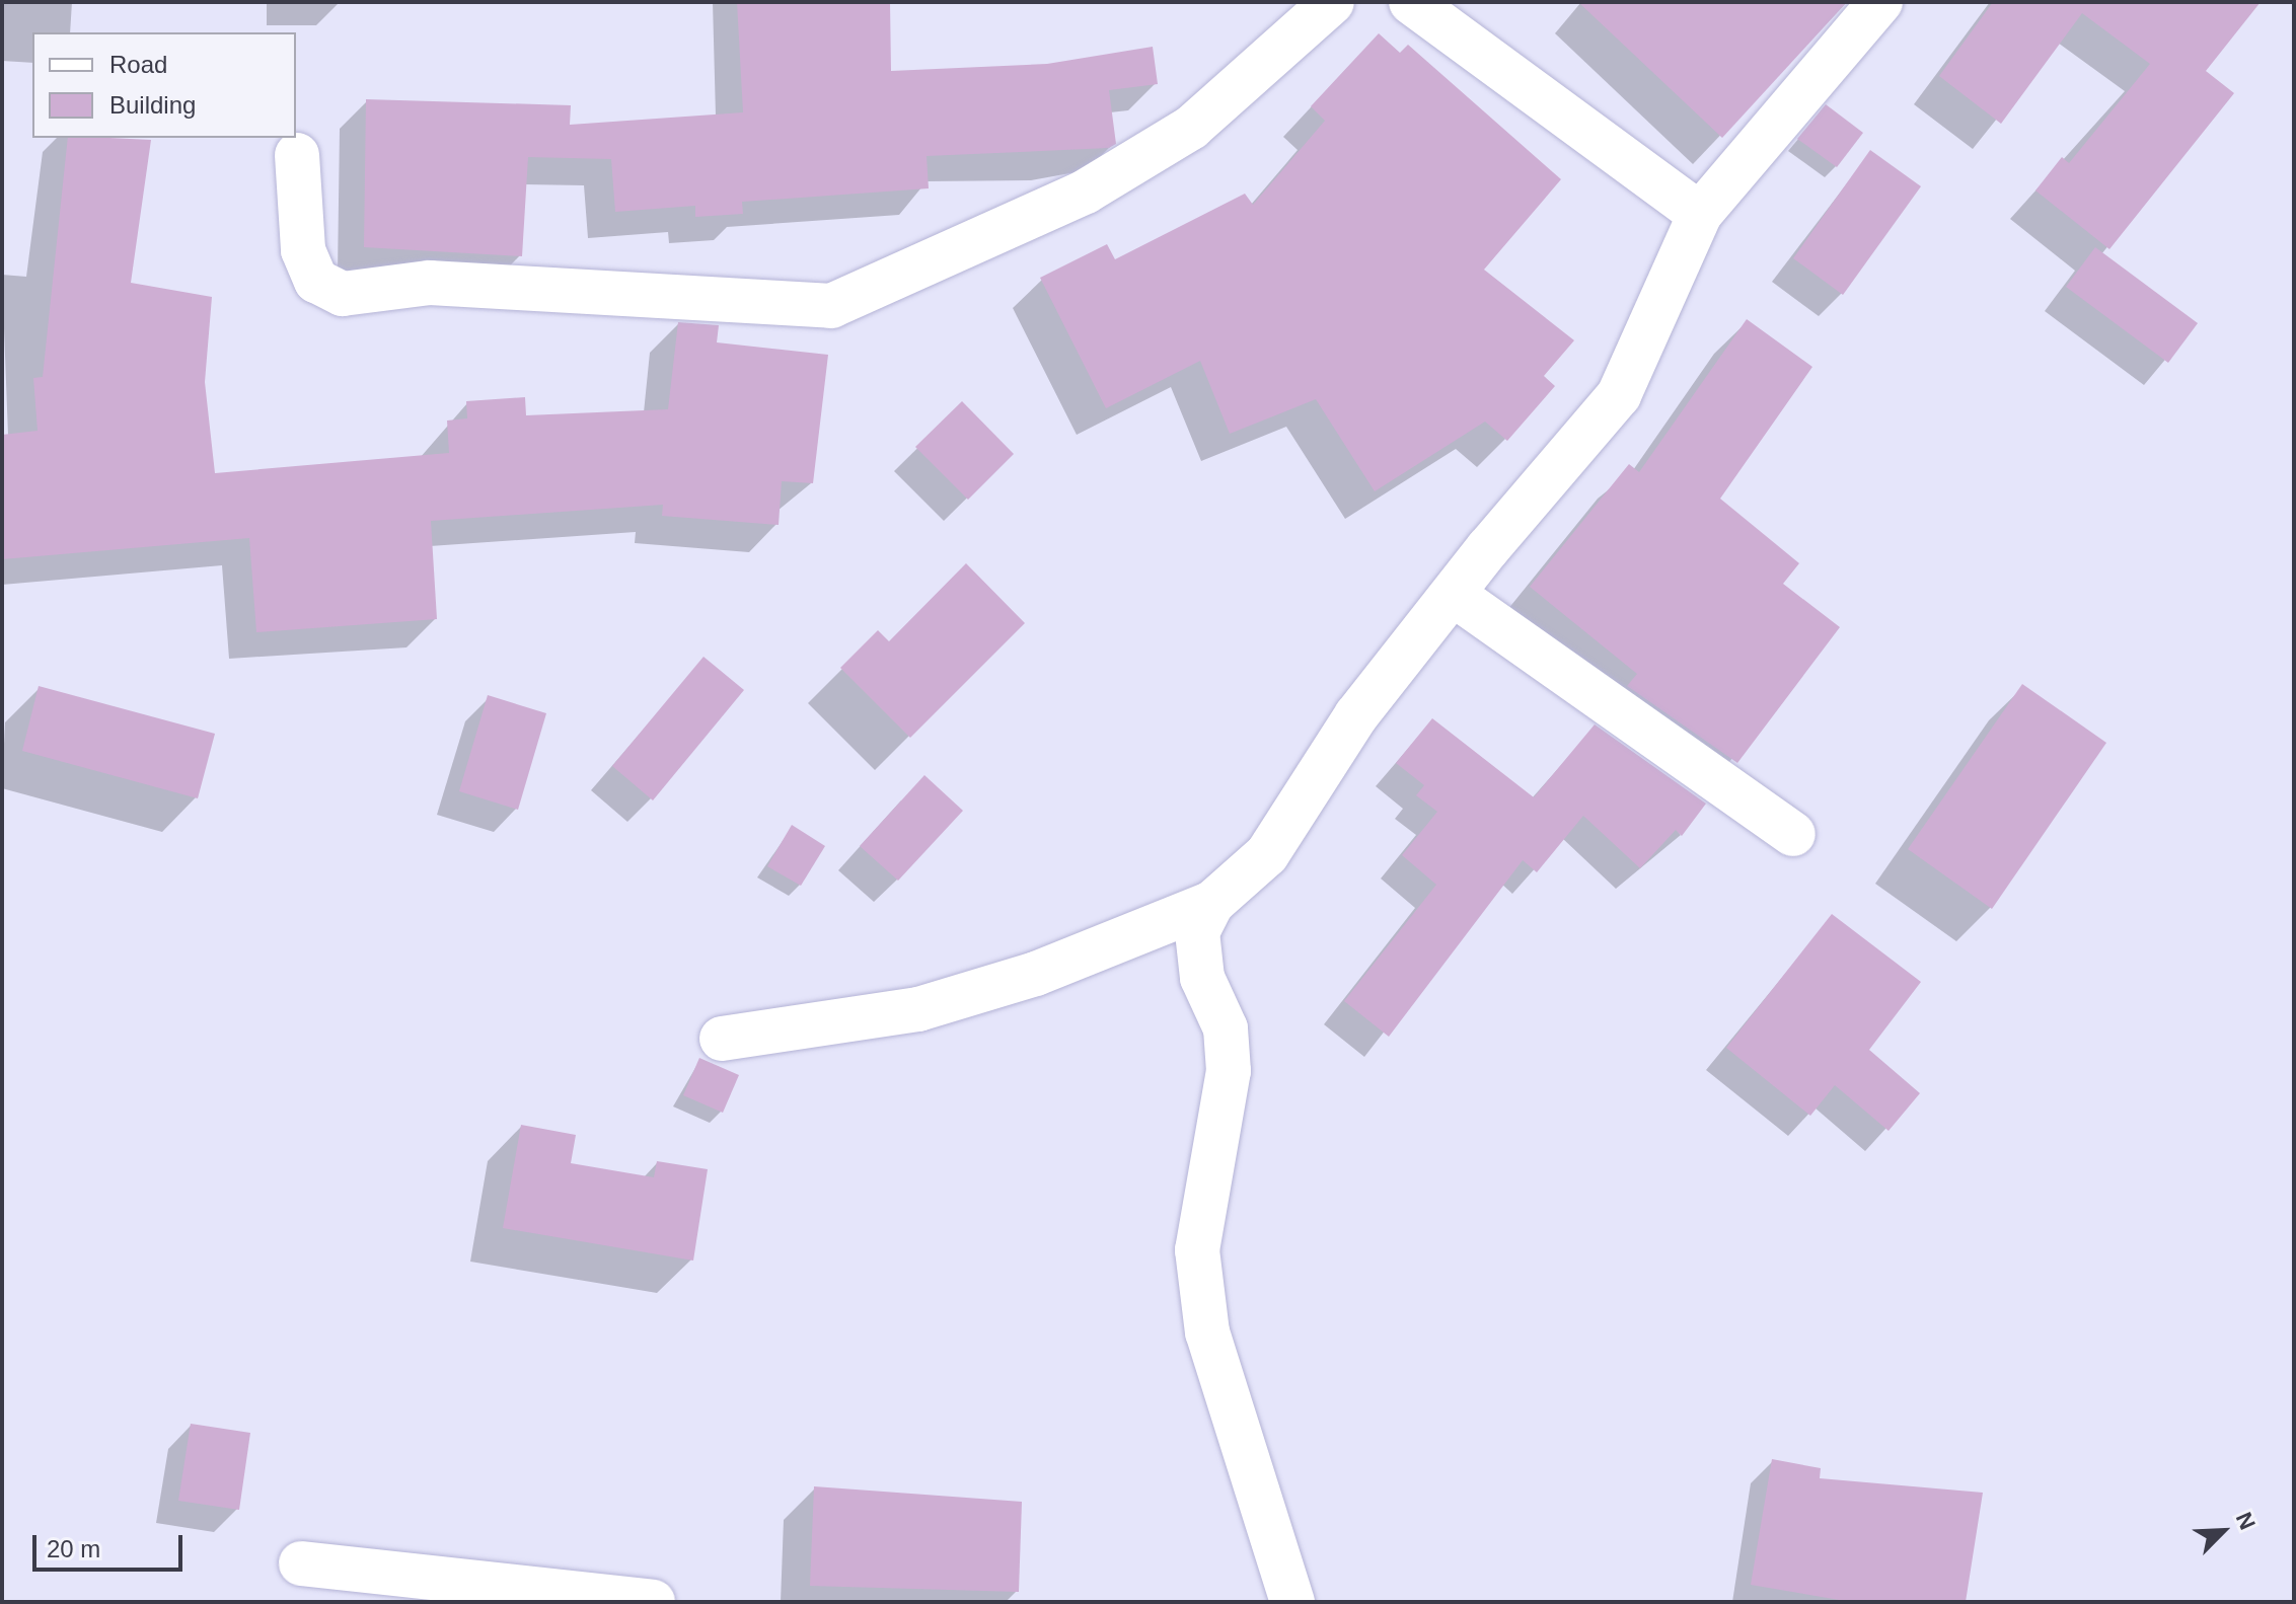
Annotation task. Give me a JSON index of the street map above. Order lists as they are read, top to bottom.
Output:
{
  "legend": ["Road", "Building"],
  "scale_bar": "20 m",
  "north": "top right"
}
